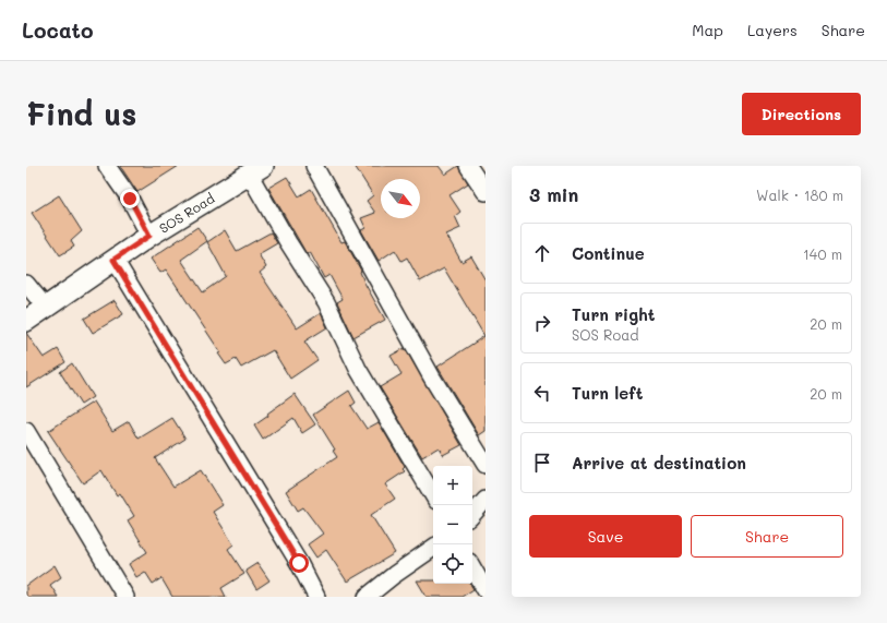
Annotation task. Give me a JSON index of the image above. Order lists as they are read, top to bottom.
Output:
{
  "streets": {
    "street": ["SOS Road"]
  },
  "north": "bottom right",
  "page": {
    "header": "Locato",
    "nav": ["Map", "Layers", "Share"],
    "buttons": [
      "Directions",
      ["Save", "Share"]
    ],
    "title": "Find us",
    "heading": ["3 min", "Walk · 180 m"],
    "list": [
      ["Continue", "140 m"],
      ["Turn right", "SOS Road", "20 m"],
      ["Turn left", "20 m"],
      "Arrive at destination"
    ],
    "map_buttons": ["+", "−"]
  }
}
